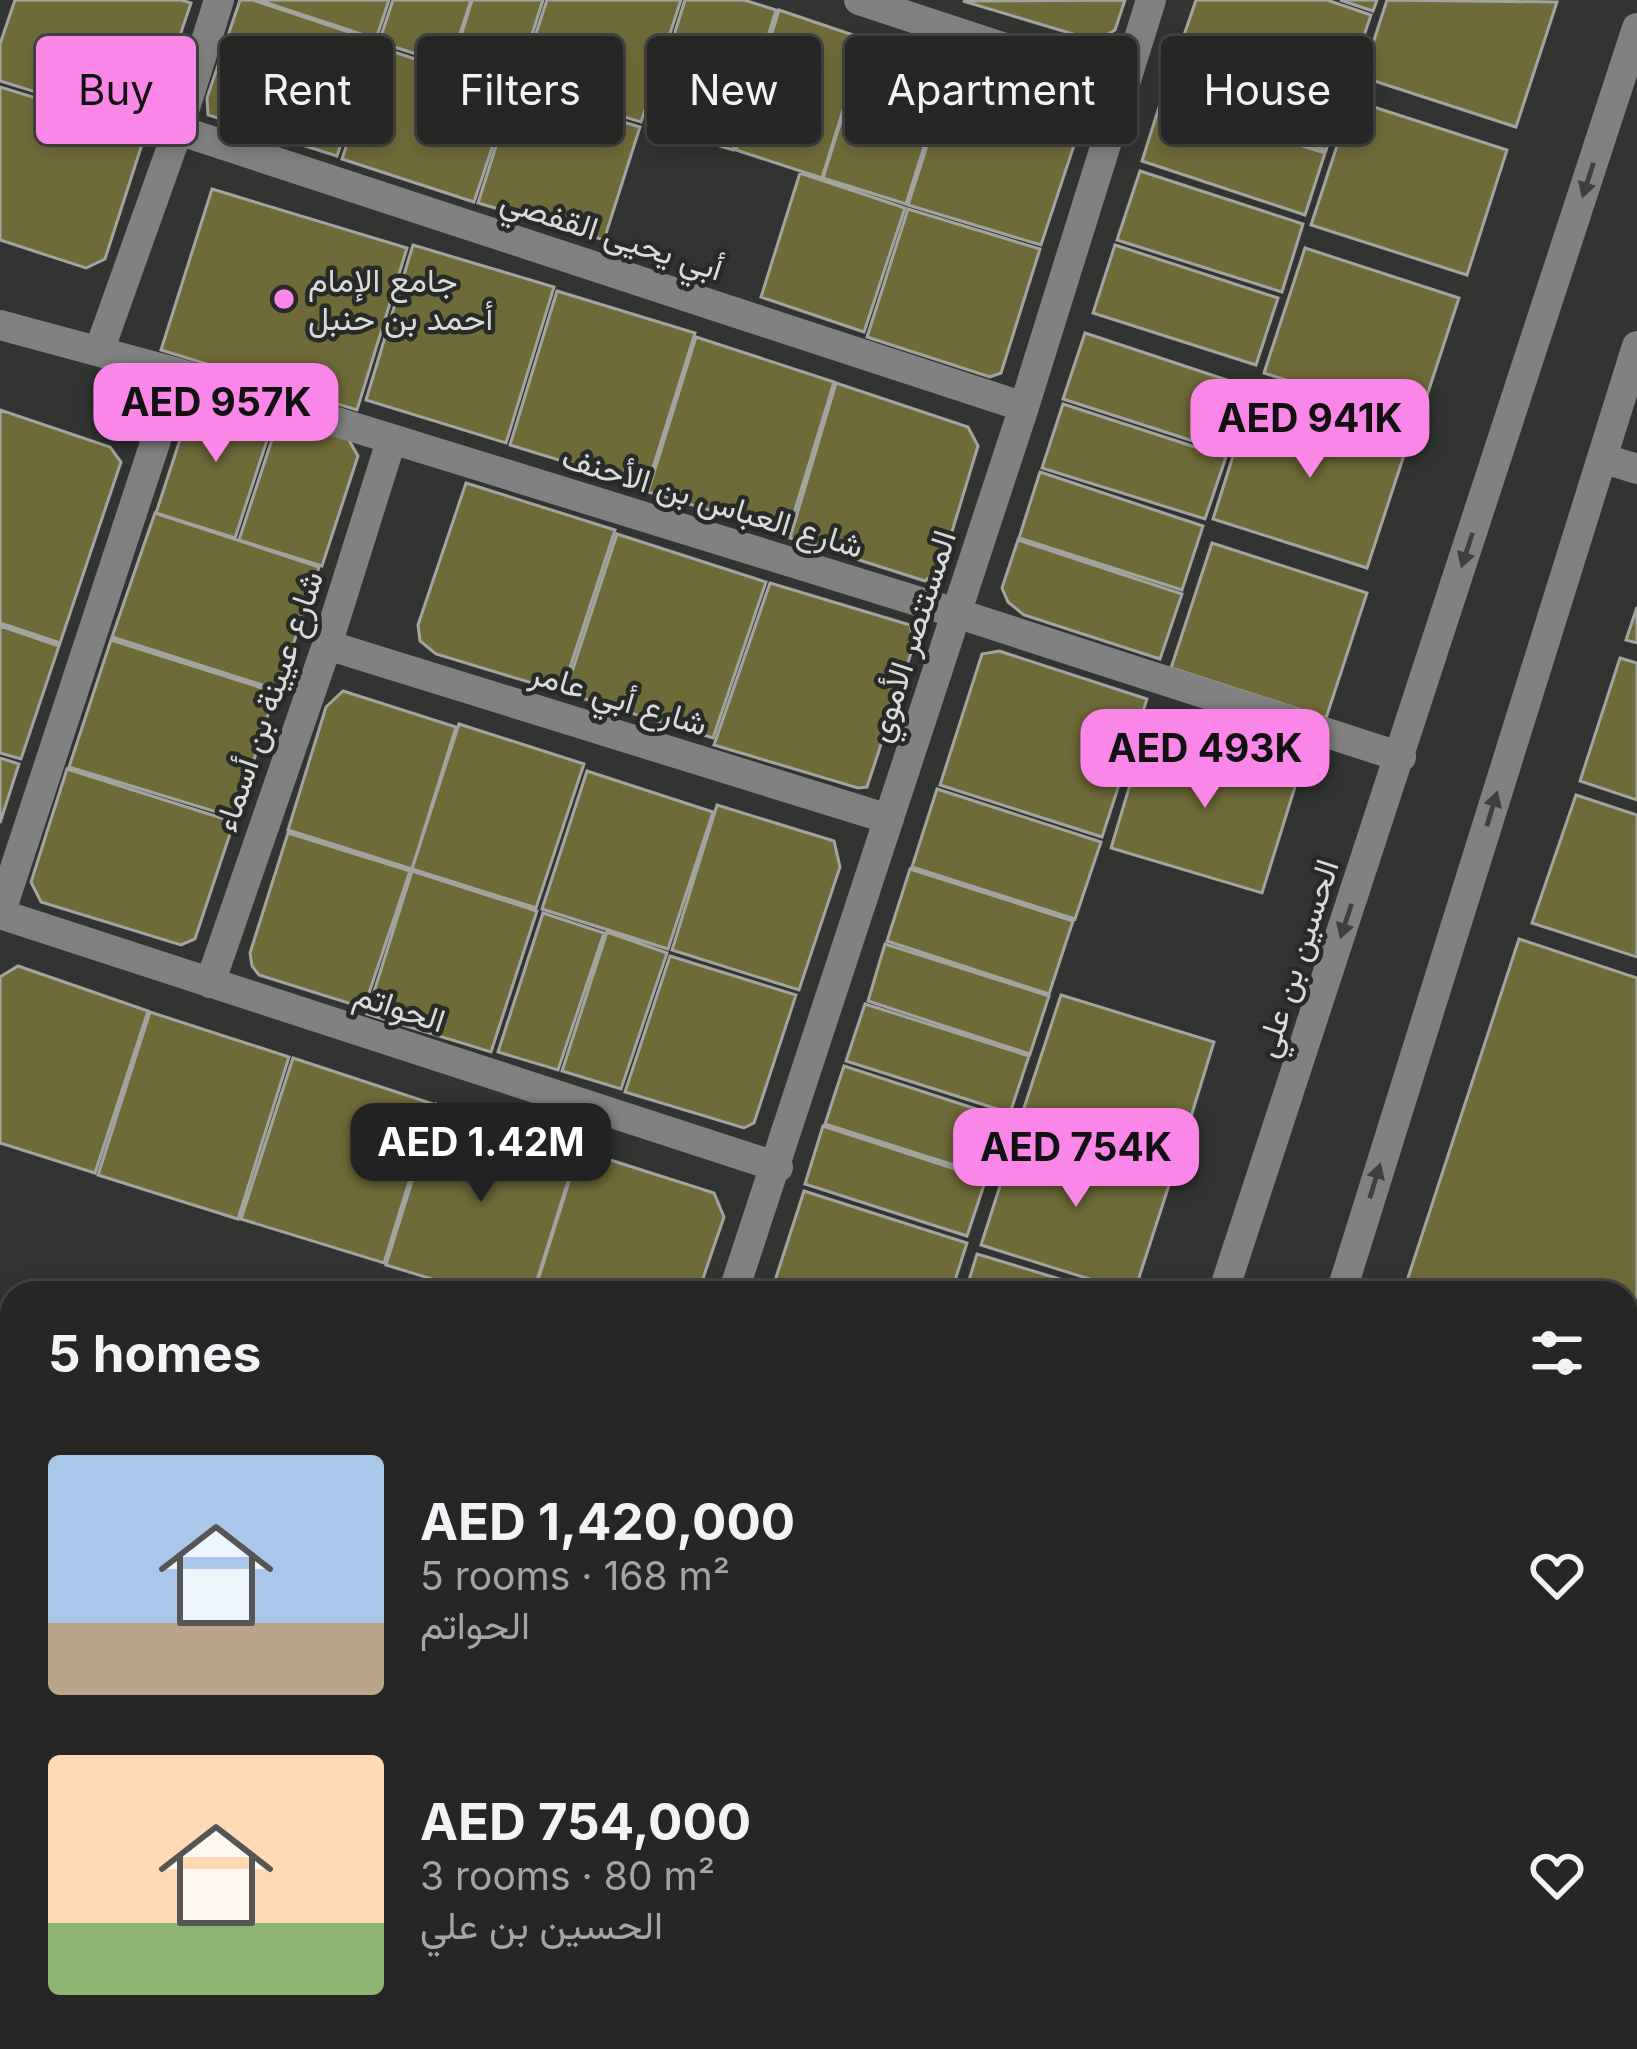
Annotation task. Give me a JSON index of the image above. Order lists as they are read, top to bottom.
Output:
{
  "streets": {
    "street": [
      "أبي يحيى القفصي",
      "شارع العباس بن الأحنف",
      "المستنصر الأموي",
      "شارع أبي عامر",
      "شارع عيينة بن أسماء",
      "الحسين بن علي",
      "الحواتم"
    ]
  },
  "crossings": [
    ["أبي يحيى القفصي", "المستنصر الأموي"],
    ["شارع العباس بن الأحنف", "المستنصر الأموي"],
    ["شارع العباس بن الأحنف", "شارع عيينة بن أسماء"],
    ["شارع العباس بن الأحنف", "الحسين بن علي"],
    ["المستنصر الأموي", "شارع أبي عامر"],
    ["المستنصر الأموي", "الحواتم"],
    ["شارع أبي عامر", "شارع عيينة بن أسماء"],
    ["شارع عيينة بن أسماء", "الحواتم"]
  ],
  "places": ["جامع الإمام أحمد بن حنبل"],
  "page": {
    "chip": [
      "Buy",
      "Rent",
      "Filters",
      "New",
      "Apartment",
      "House"
    ],
    "price": [
      "AED 957K",
      "AED 941K",
      "AED 493K",
      "AED 1.42M",
      "AED 754K"
    ],
    "heading": "5 homes",
    "list": [
      {
        "name": "AED 1,420,000",
        "note": "5 rooms · 168 m² · الحواتم"
      },
      {
        "name": "AED 754,000",
        "note": "3 rooms · 80 m² · الحسين بن علي"
      }
    ]
  }
}
